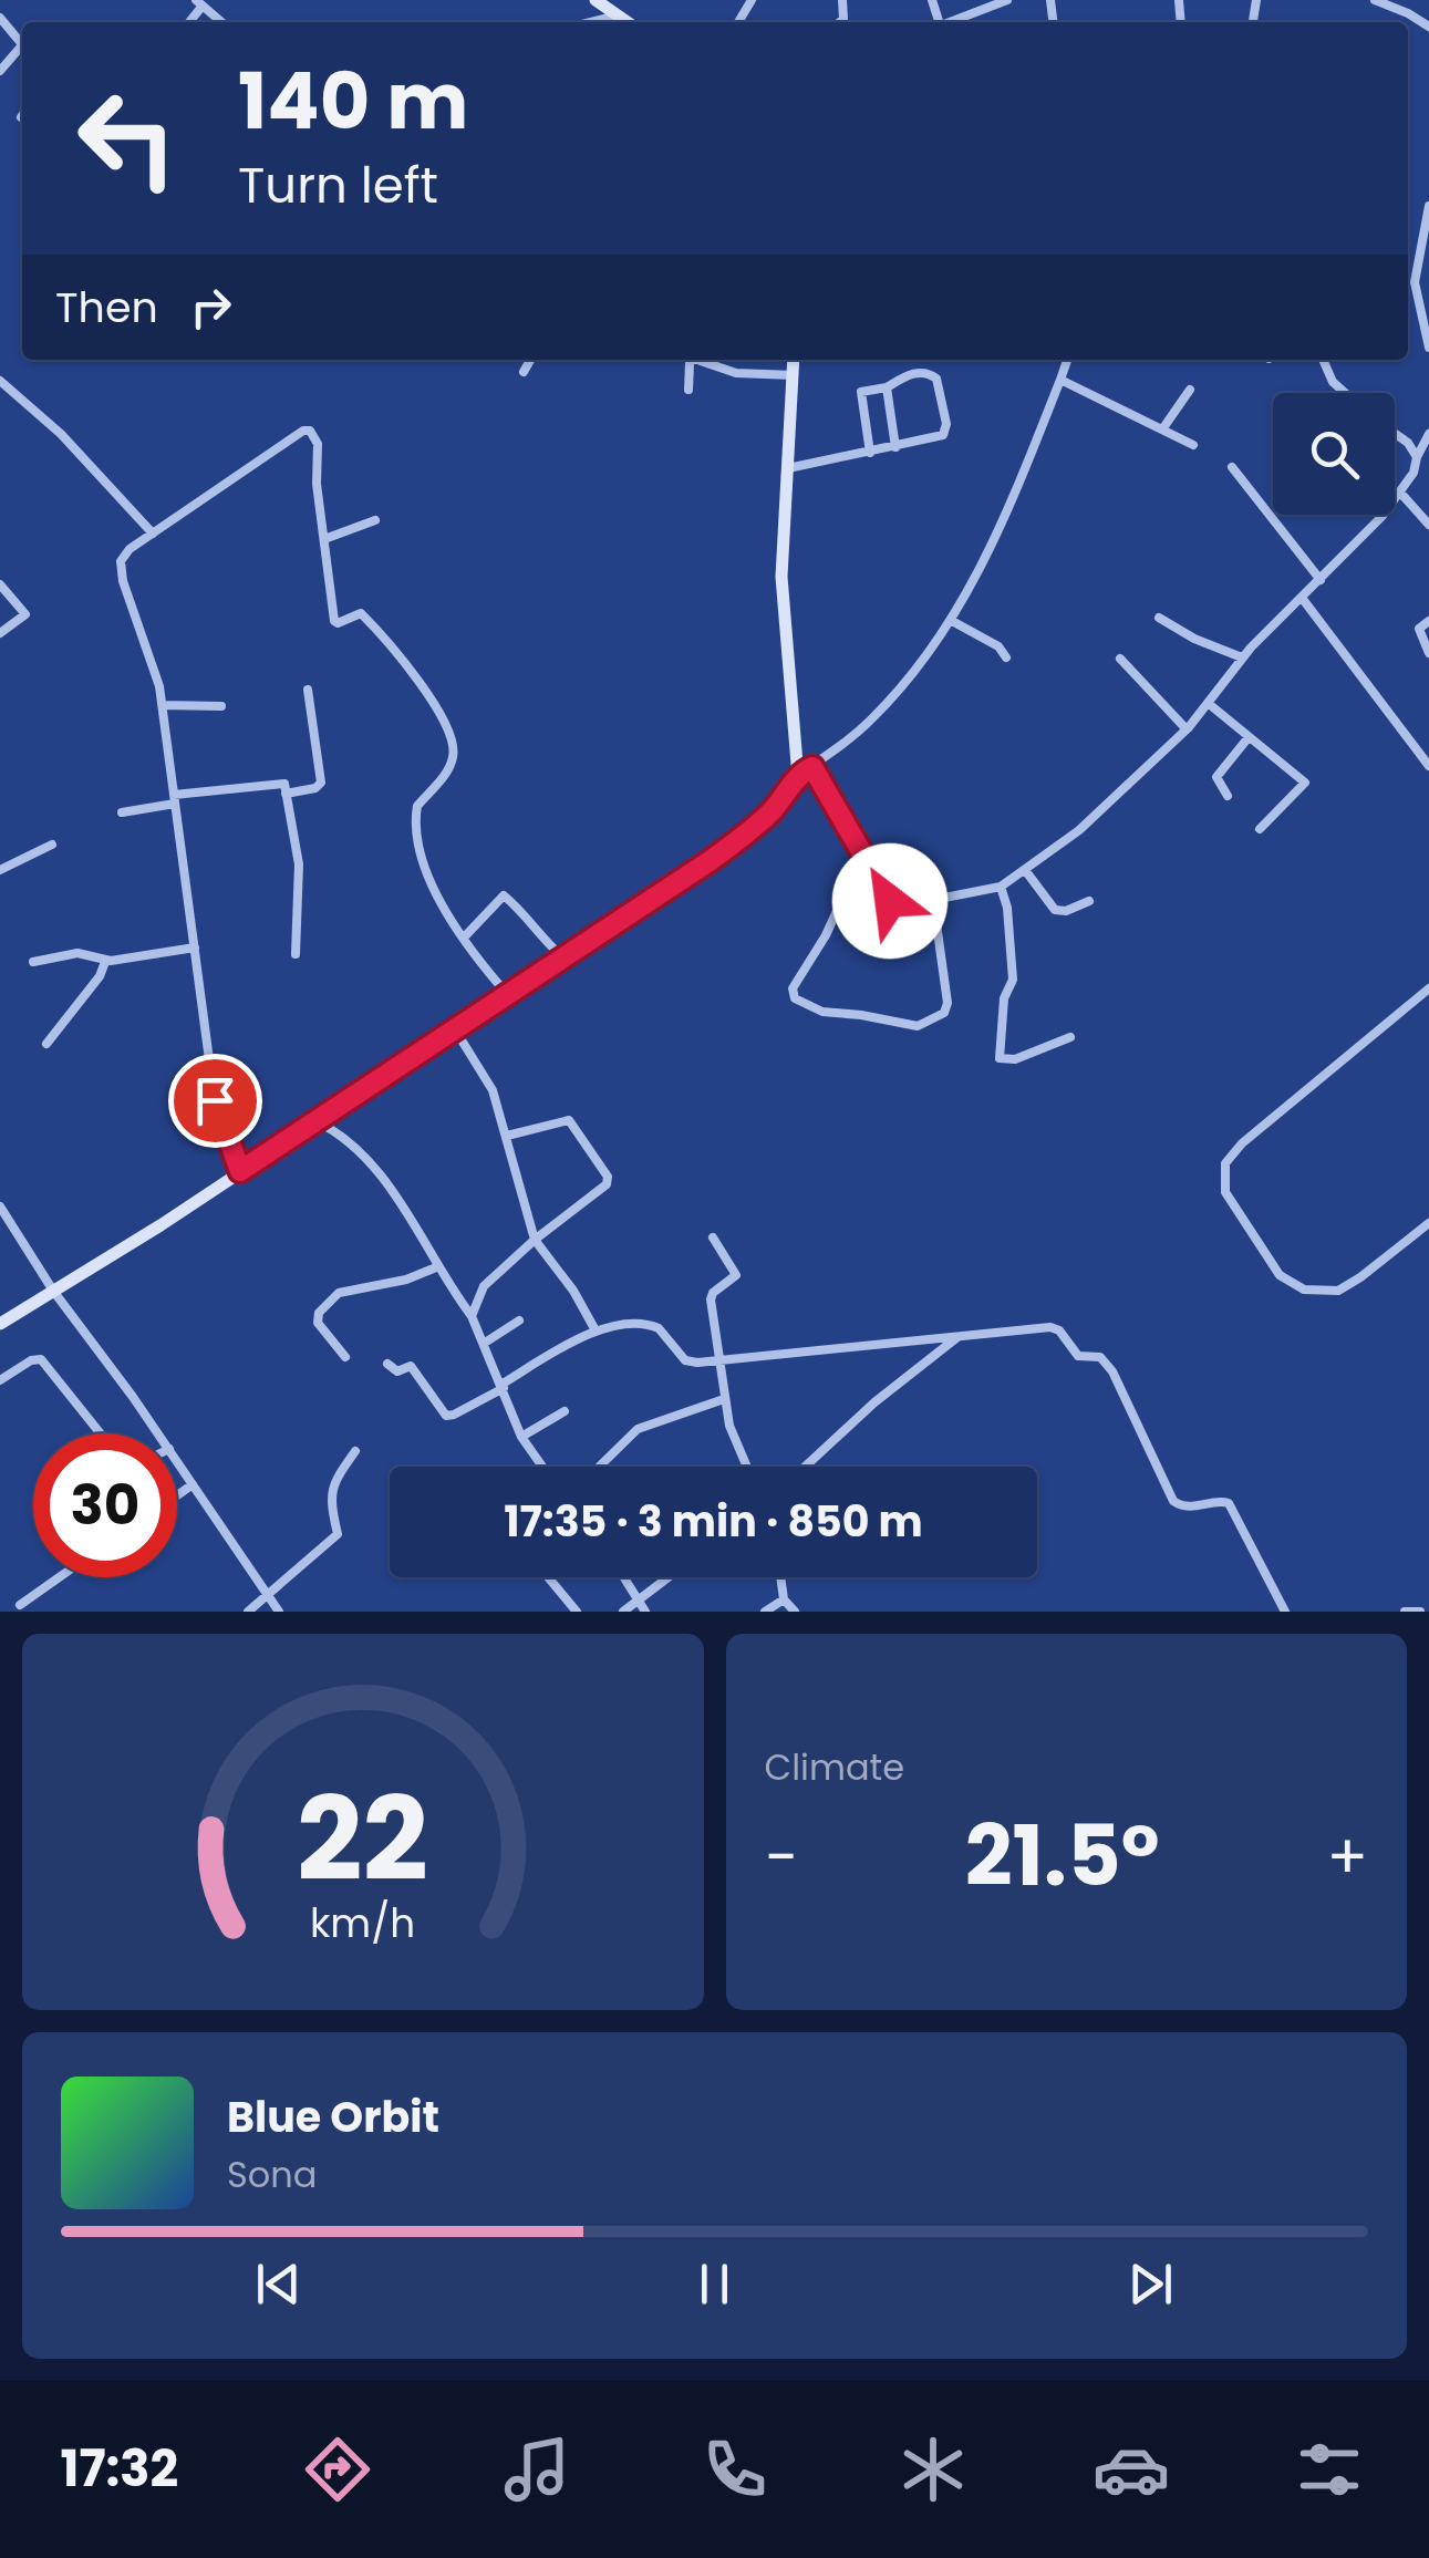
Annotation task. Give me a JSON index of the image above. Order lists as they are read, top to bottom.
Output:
{
  "page": {
    "turn": ["140 m", "Turn left"],
    "then": "Then",
    "limit": "30",
    "trip": "17:35 · 3 min · 850 m",
    "tile": "Climate",
    "heat": ["−", "21.5°", "+"],
    "song": ["Blue Orbit", "Sona"],
    "tabs": "17:32",
    "gauge": ["22", "km/h"]
  }
}
